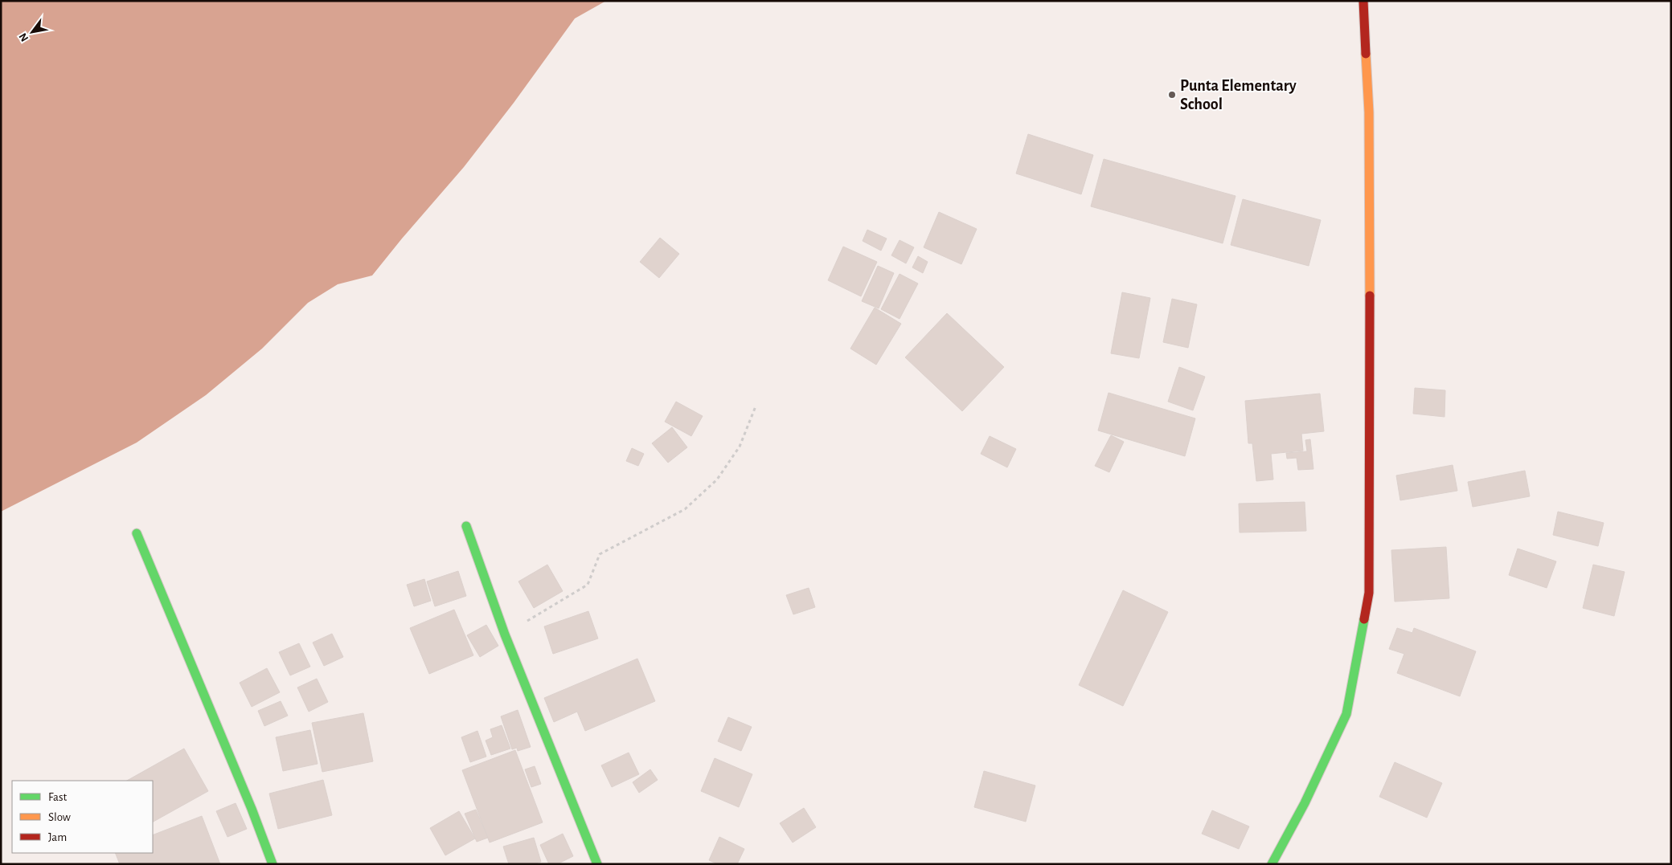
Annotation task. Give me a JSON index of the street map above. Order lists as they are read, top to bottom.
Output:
{
  "places": ["Punta Elementary School"],
  "legend": ["Fast", "Slow", "Jam"],
  "north": "bottom left"
}
